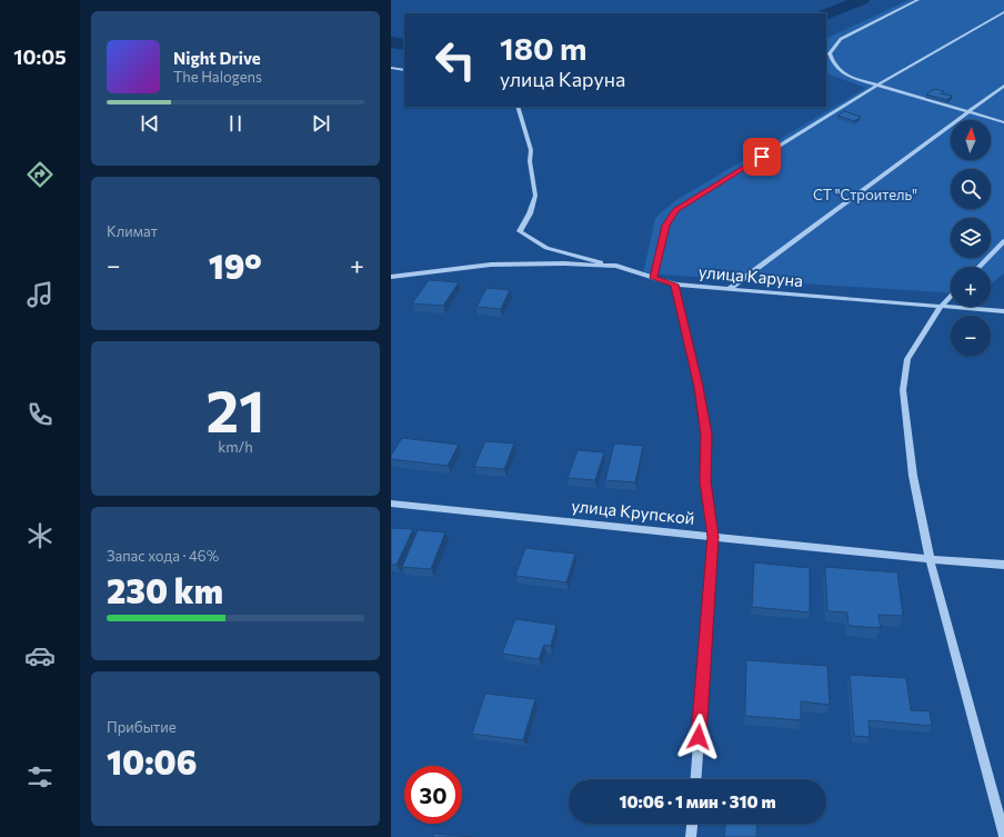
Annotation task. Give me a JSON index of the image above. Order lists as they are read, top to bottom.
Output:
{
  "streets": {
    "street": ["улица Каруна", "улица Крупской"]
  },
  "parks": ["СТ \"Строитель\""],
  "north": "top",
  "page": {
    "tabs": "10:05",
    "turn": ["180 m", "улица Каруна"],
    "song": ["Night Drive", "The Halogens"],
    "map_buttons": ["+", "−"],
    "tile": [
      "Климат",
      ["21", "km/h"],
      ["Запас хода · 46%", "230 km"],
      ["Прибытие", "10:06"]
    ],
    "heat": ["−", "19°", "+"],
    "limit": "30",
    "trip": "10:06 · 1 мин · 310 m"
  }
}
